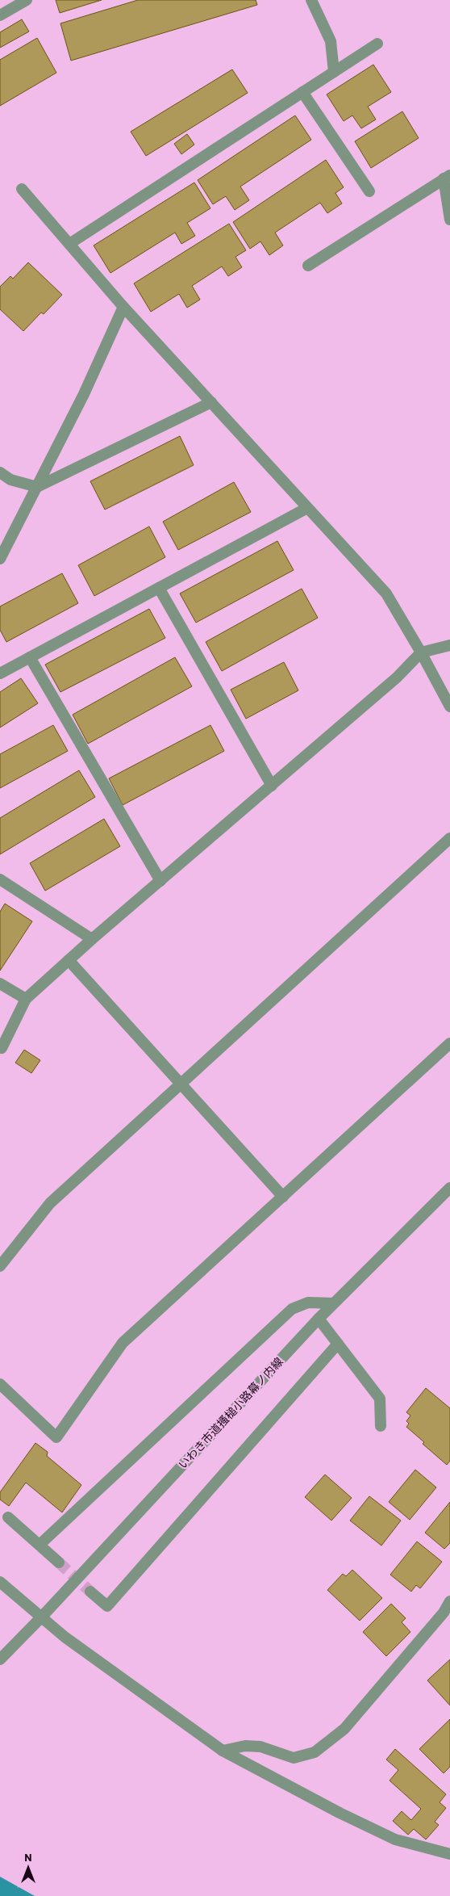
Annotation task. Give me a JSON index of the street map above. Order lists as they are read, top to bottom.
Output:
{
  "streets": {
    "street": ["いわき市道搔槌小路幕ノ内線"]
  },
  "north": "top"
}
